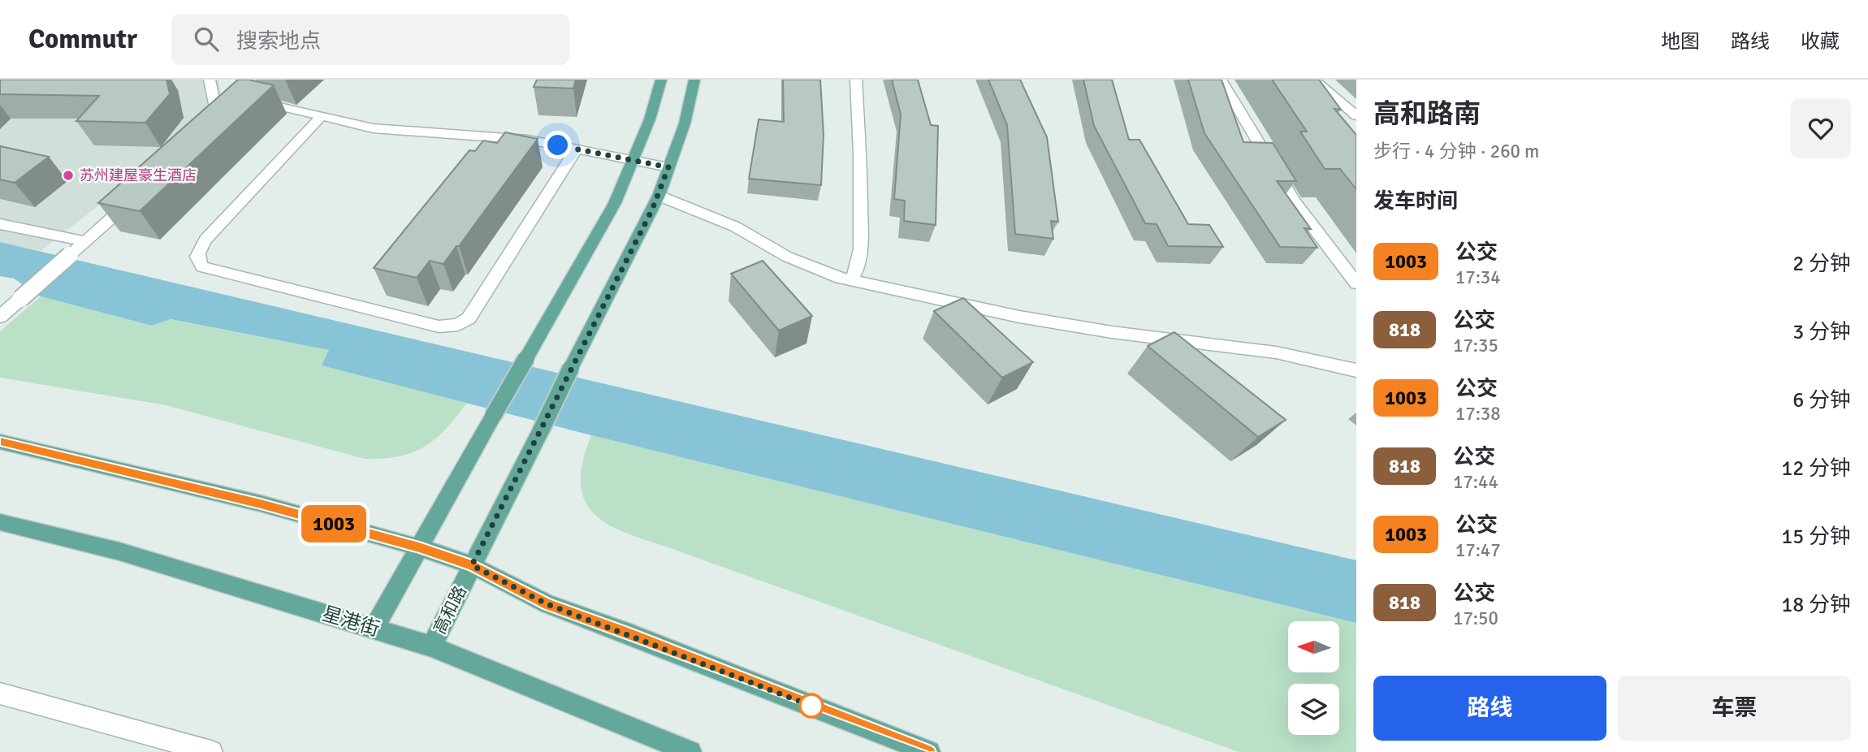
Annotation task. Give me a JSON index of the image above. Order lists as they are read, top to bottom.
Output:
{
  "streets": {
    "main road": ["高和路", "星港街"]
  },
  "crossings": [
    ["高和路", "星港街"]
  ],
  "places": ["苏州建屋豪生酒店"],
  "lines": ["bus line 1003"],
  "north": "left",
  "page": {
    "header": "Commutr",
    "search": "搜索地点",
    "nav": ["地图", "路线", "收藏"],
    "on_map": "1003",
    "heading": [
      ["高和路南", "步行 · 4 分钟 · 260 m"],
      "发车时间"
    ],
    "list": [
      {
        "mark": "1003",
        "name": "公交",
        "note": "17:34",
        "value": "2 分钟"
      },
      {
        "mark": "818",
        "name": "公交",
        "note": "17:35",
        "value": "3 分钟"
      },
      {
        "mark": "1003",
        "name": "公交",
        "note": "17:38",
        "value": "6 分钟"
      },
      {
        "mark": "818",
        "name": "公交",
        "note": "17:44",
        "value": "12 分钟"
      },
      {
        "mark": "1003",
        "name": "公交",
        "note": "17:47",
        "value": "15 分钟"
      },
      {
        "mark": "818",
        "name": "公交",
        "note": "17:50",
        "value": "18 分钟"
      }
    ],
    "buttons": ["路线", "车票"]
  }
}
